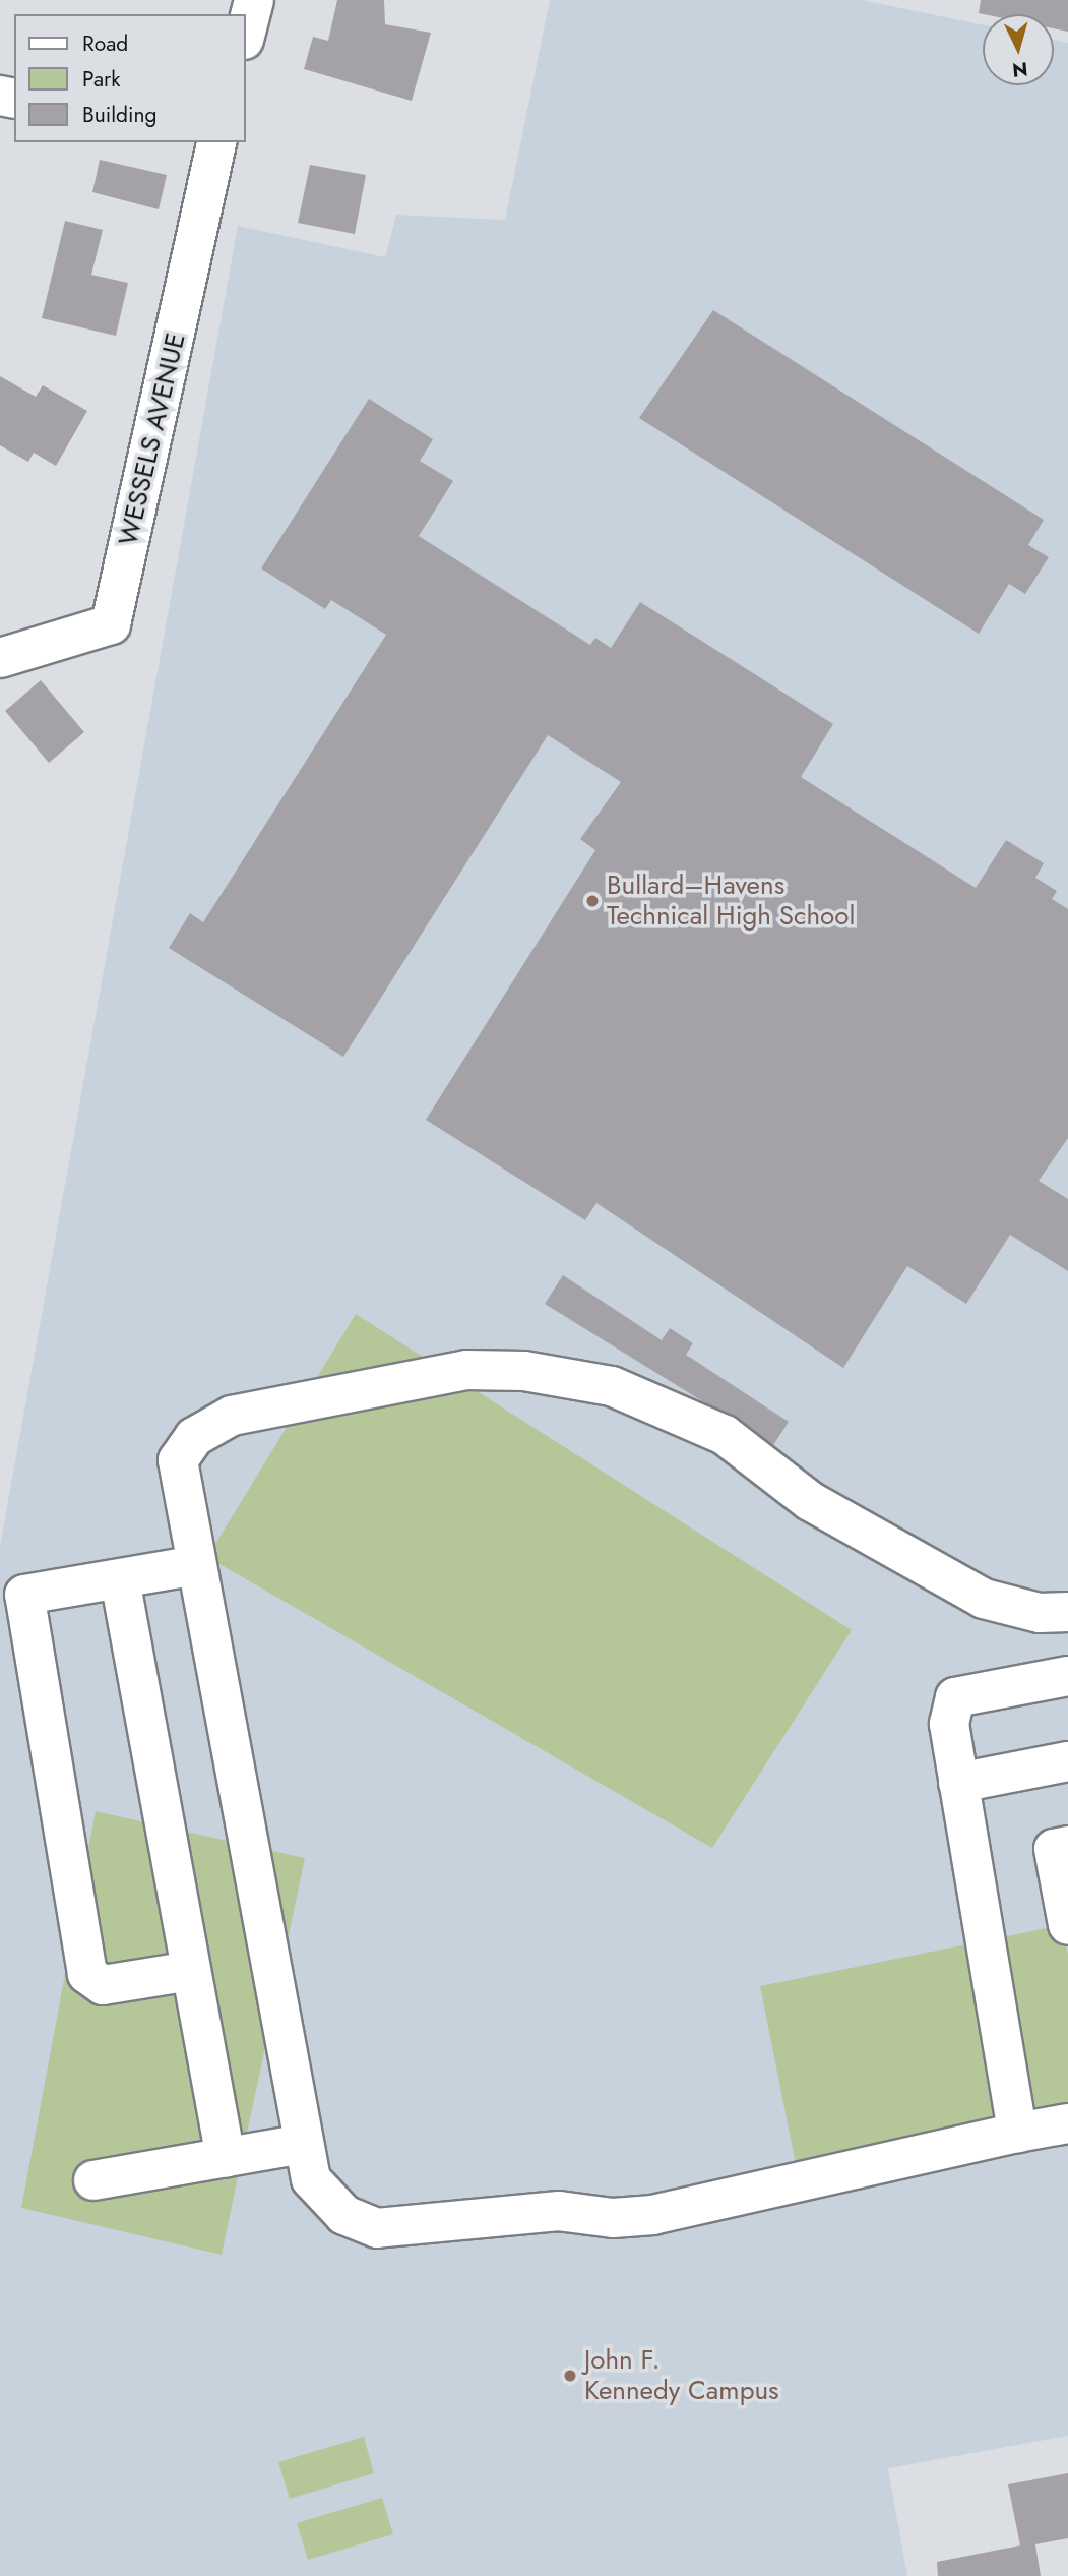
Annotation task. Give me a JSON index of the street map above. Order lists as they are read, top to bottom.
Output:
{
  "streets": {
    "street": ["WESSELS AVENUE"]
  },
  "places": ["Bullard–Havens Technical High School", "John F. Kennedy Campus"],
  "legend": ["Road", "Park", "Building"],
  "north": "bottom"
}
